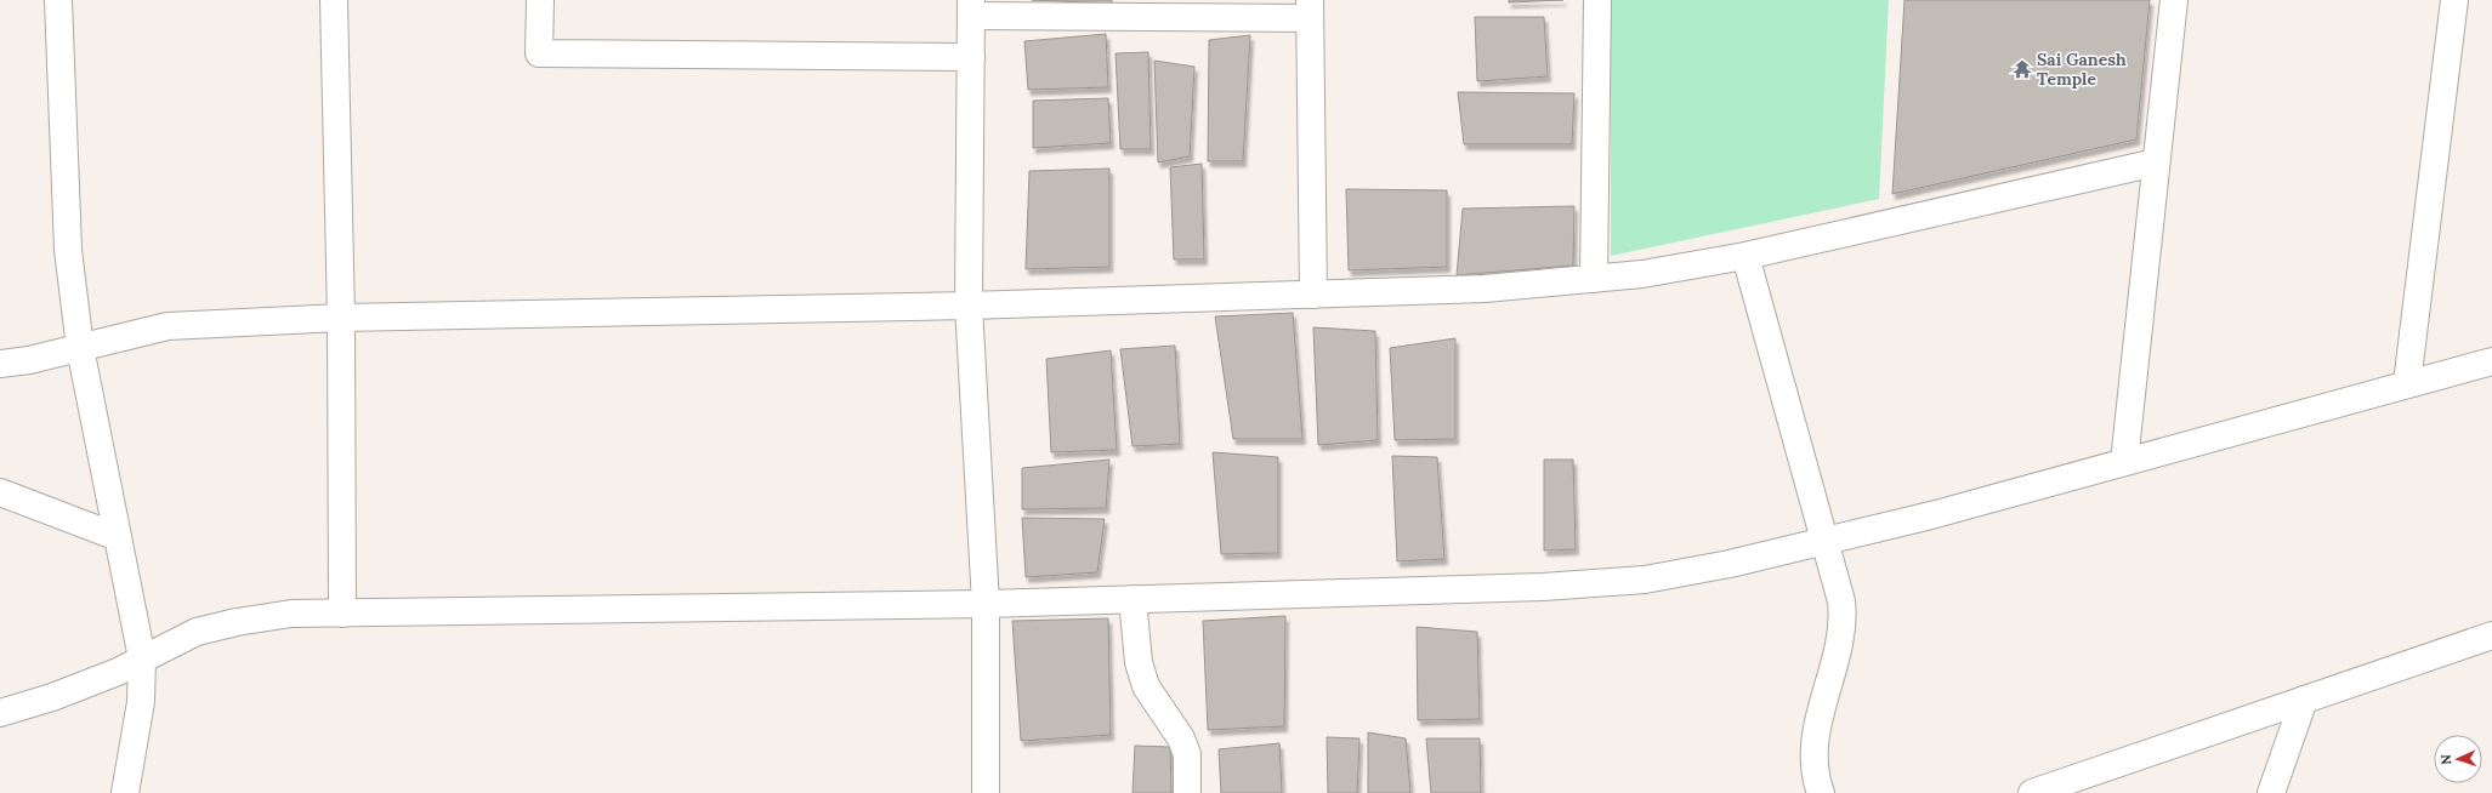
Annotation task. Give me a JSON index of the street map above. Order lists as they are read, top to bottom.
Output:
{
  "places": {
    "temple": ["Sai Ganesh Temple"]
  },
  "north": "left"
}
